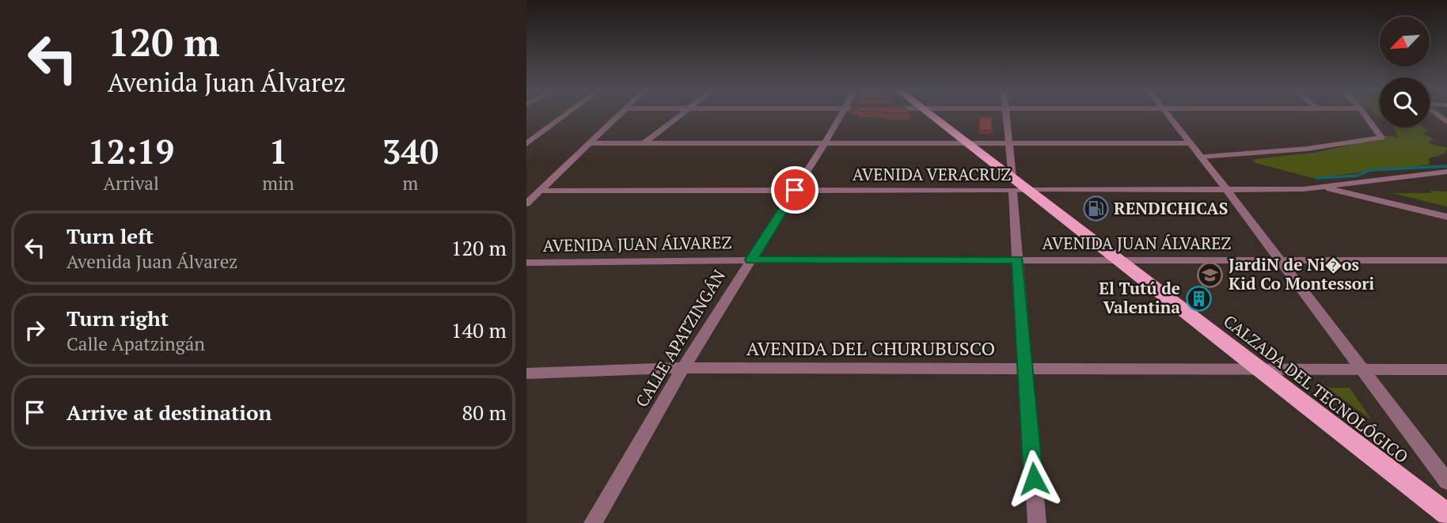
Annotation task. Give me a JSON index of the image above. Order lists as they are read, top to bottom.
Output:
{
  "streets": {
    "main road": ["CALZADA DEL TECNOLÓGICO"],
    "street": [
      "AVENIDA VERACRUZ",
      "AVENIDA JUAN ÁLVAREZ",
      "CALLE APATZINGÁN",
      "AVENIDA DEL CHURUBUSCO"
    ]
  },
  "crossings": [
    ["AVENIDA VERACRUZ", "CALLE APATZINGÁN"],
    ["AVENIDA VERACRUZ", "CALZADA DEL TECNOLÓGICO"],
    ["AVENIDA JUAN ÁLVAREZ", "CALLE APATZINGÁN"],
    ["AVENIDA JUAN ÁLVAREZ", "CALZADA DEL TECNOLÓGICO"],
    ["CALLE APATZINGÁN", "AVENIDA DEL CHURUBUSCO"],
    ["AVENIDA DEL CHURUBUSCO", "CALZADA DEL TECNOLÓGICO"]
  ],
  "places": {
    "fuel station": ["RENDICHICAS"],
    "school or university": ["JardiN de Ni�os Kid Co Montessori"],
    "building": ["El Tutú de Valentina"]
  },
  "north": "bottom left",
  "page": {
    "turn": ["120 m", "Avenida Juan Álvarez"],
    "eta": [
      "12:19",
      "Arrival",
      "1",
      "min",
      "340",
      "m"
    ],
    "list": [
      {
        "name": "Turn left",
        "note": "Avenida Juan Álvarez",
        "value": "120 m"
      },
      {
        "name": "Turn right",
        "note": "Calle Apatzingán",
        "value": "140 m"
      },
      {
        "name": "Arrive at destination",
        "value": "80 m"
      }
    ]
  }
}
